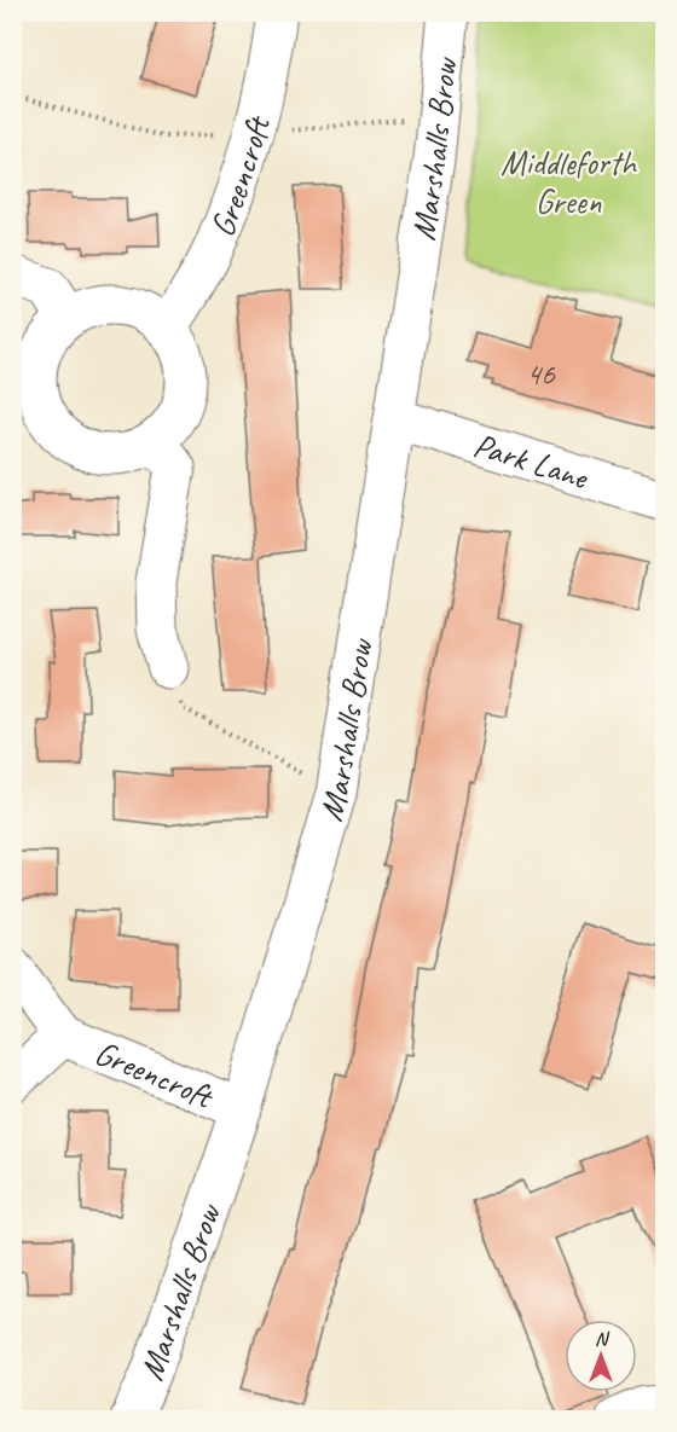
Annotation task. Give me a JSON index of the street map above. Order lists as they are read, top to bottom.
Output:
{
  "streets": {
    "street": ["Marshalls Brow", "Greencroft", "Park Lane"]
  },
  "crossings": [
    ["Marshalls Brow", "Greencroft"],
    ["Marshalls Brow", "Park Lane"]
  ],
  "parks": ["Middleforth Green"],
  "house_numbers": ["46"],
  "north": "top"
}
